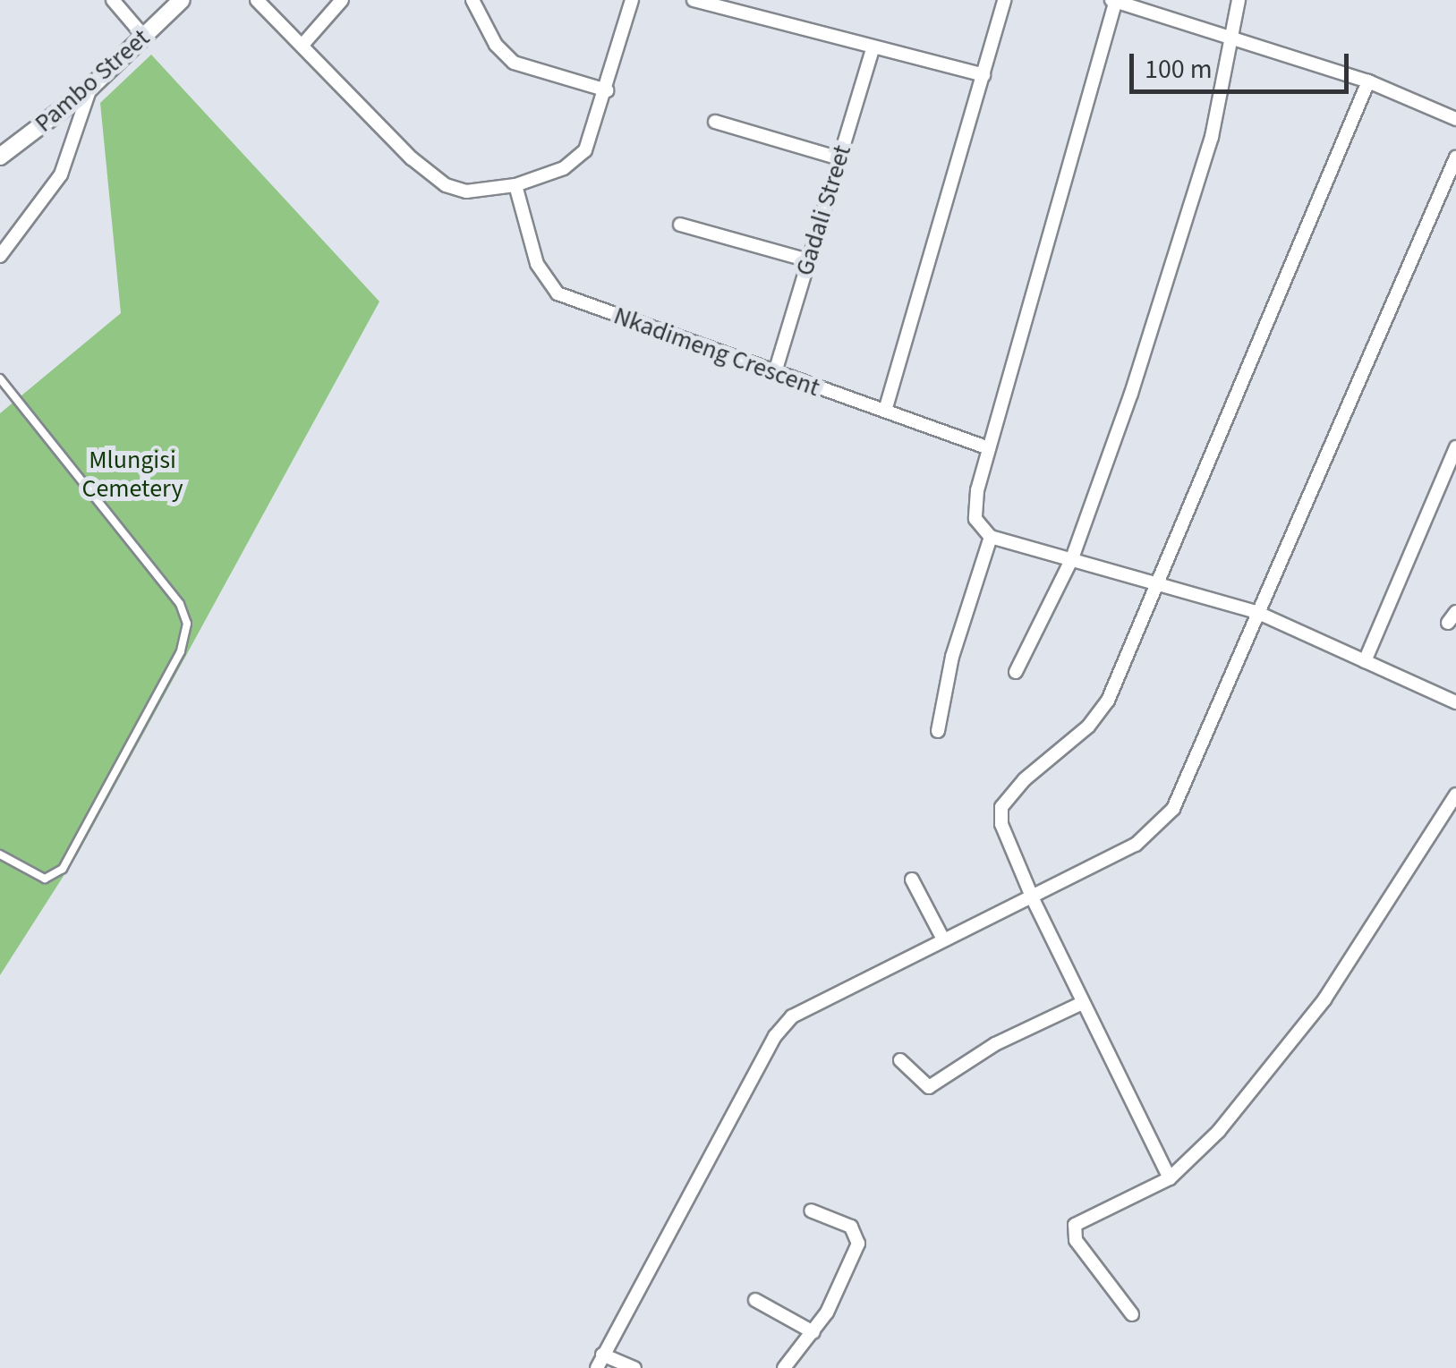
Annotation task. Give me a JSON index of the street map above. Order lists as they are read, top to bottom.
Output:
{
  "streets": {
    "street": ["Pambo Street", "Gadali Street", "Nkadimeng Crescent"]
  },
  "crossings": [
    ["Gadali Street", "Nkadimeng Crescent"]
  ],
  "parks": ["Mlungisi Cemetery"],
  "scale_bar": "100 m"
}
